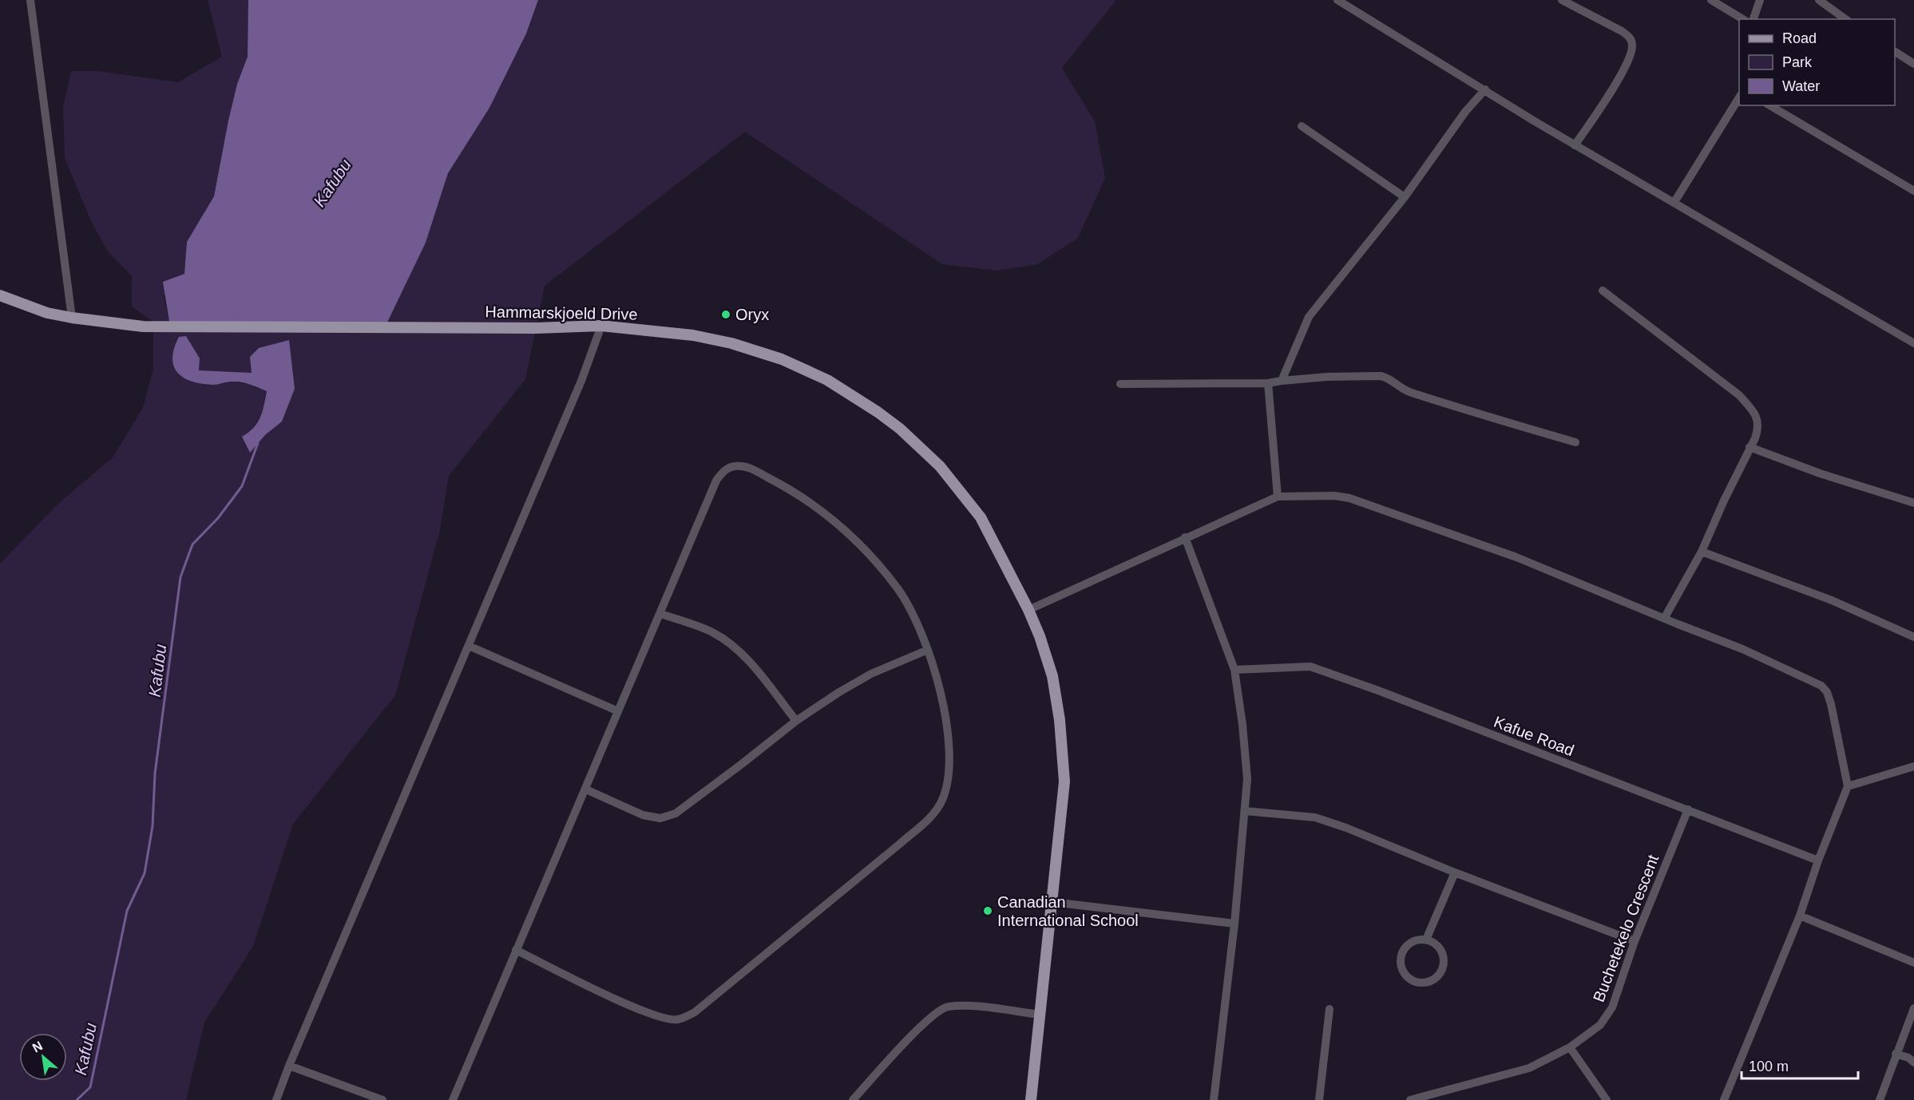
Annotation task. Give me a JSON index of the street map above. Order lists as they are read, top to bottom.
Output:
{
  "streets": {
    "main road": ["Hammarskjoeld Drive"],
    "street": ["Kafue Road", "Buchetekelo Crescent"]
  },
  "crossings": [
    ["Kafue Road", "Buchetekelo Crescent"]
  ],
  "water": ["Kafubu"],
  "places": ["Oryx", "Canadian International School"],
  "legend": ["Road", "Park", "Water"],
  "scale_bar": "100 m",
  "north": "top left"
}
